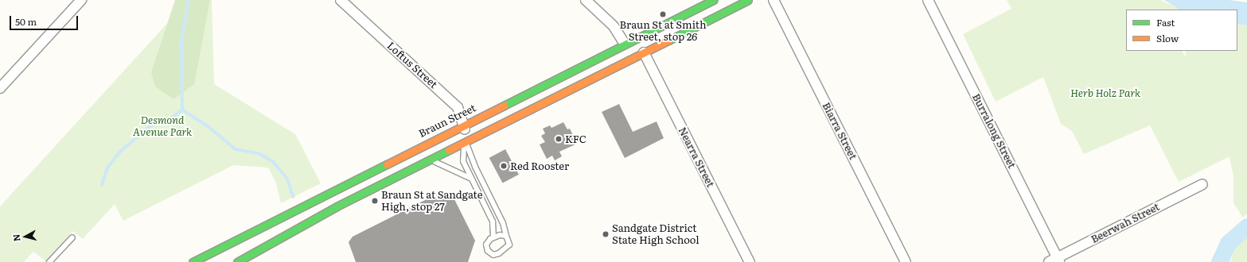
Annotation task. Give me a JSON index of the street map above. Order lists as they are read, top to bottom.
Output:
{
  "streets": {
    "highway": ["Braun Street"],
    "street": [
      "Loftus Street",
      "Biarra Street",
      "Burralong Street",
      "Nearra Street",
      "Beerwah Street"
    ]
  },
  "crossings": [
    ["Loftus Street", "Braun Street"],
    ["Burralong Street", "Beerwah Street"]
  ],
  "parks": ["Herb Holz Park", "Desmond Avenue Park"],
  "places": [
    "Braun St at Smith Street, stop 26",
    "KFC",
    "Red Rooster",
    "Braun St at Sandgate High, stop 27",
    "Sandgate District State High School"
  ],
  "legend": ["Fast", "Slow"],
  "scale_bar": "50 m",
  "north": "left"
}
